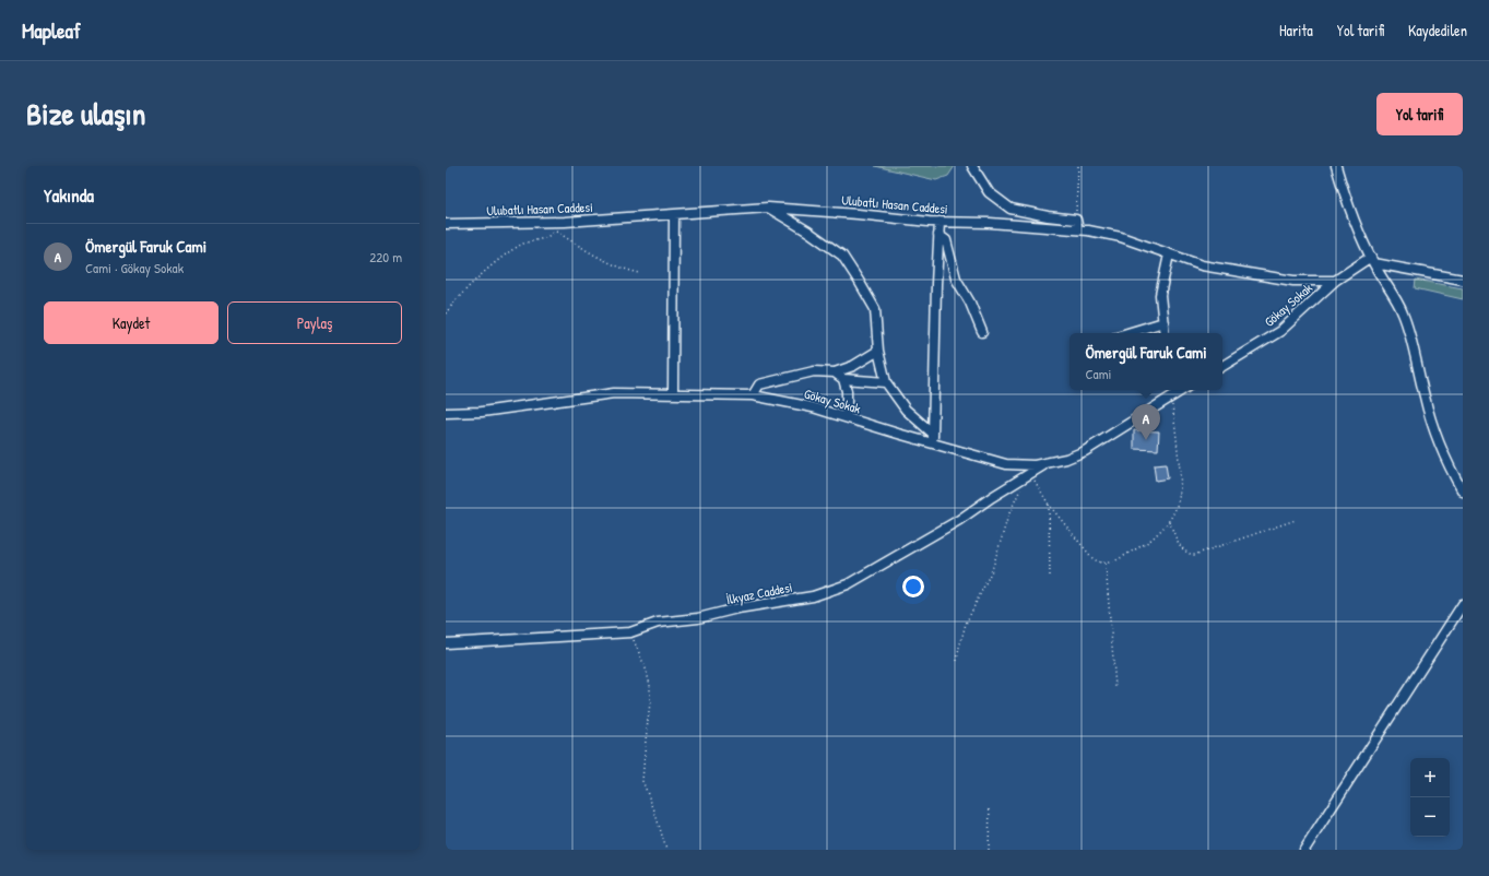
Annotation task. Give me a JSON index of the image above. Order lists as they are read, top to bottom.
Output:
{
  "streets": {
    "street": ["Ulubatlı Hasan Caddesi", "Gökay Sokak", "İlkyaz Caddesi"]
  },
  "crossings": [
    ["Ulubatlı Hasan Caddesi", "Gökay Sokak"],
    ["Gökay Sokak", "İlkyaz Caddesi"]
  ],
  "page": {
    "header": "Mapleaf",
    "nav": ["Harita", "Yol tarifi", "Kaydedilen"],
    "title": "Bize ulaşın",
    "buttons": [
      "Yol tarifi",
      ["Kaydet", "Paylaş"]
    ],
    "heading": "Yakında",
    "list": [
      {
        "mark": "A",
        "name": "Ömergül Faruk Cami",
        "note": "Cami · Gökay Sokak",
        "value": "220 m"
      }
    ],
    "popup": ["Ömergül Faruk Cami", "Cami"],
    "pins": "A",
    "map_buttons": ["+", "−"]
  }
}
